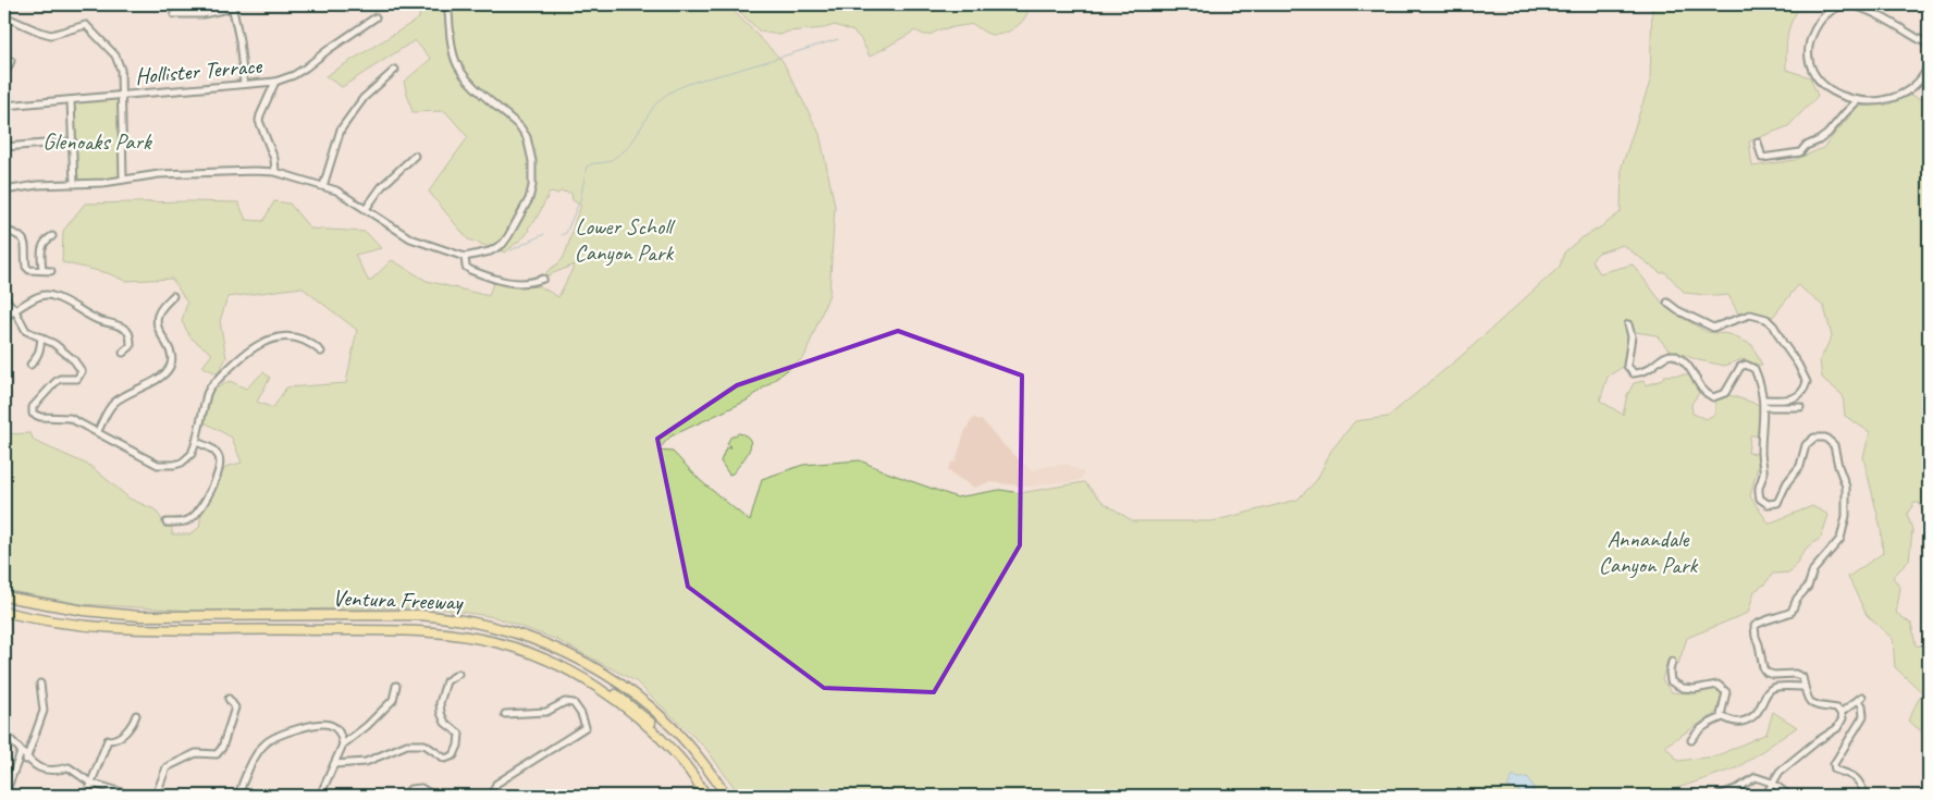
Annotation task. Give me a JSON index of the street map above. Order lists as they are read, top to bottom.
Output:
{
  "streets": {
    "highway": ["Ventura Freeway"],
    "street": ["Hollister Terrace"]
  },
  "parks": ["Glenoaks Park", "Lower Scholl Canyon Park", "Annandale Canyon Park"]
}
